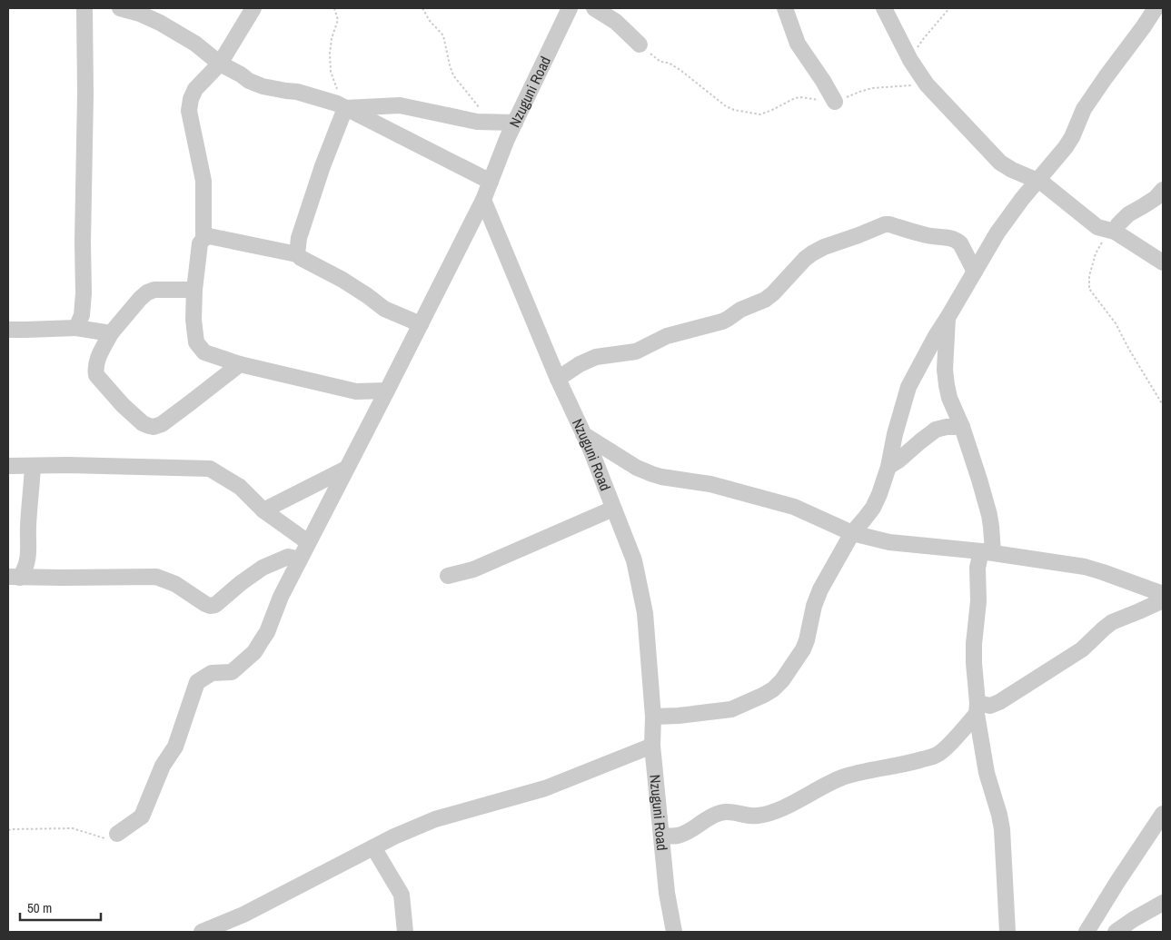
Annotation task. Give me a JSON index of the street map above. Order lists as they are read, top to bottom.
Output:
{
  "streets": {
    "street": ["Nzuguni Road"]
  },
  "scale_bar": "50 m"
}
